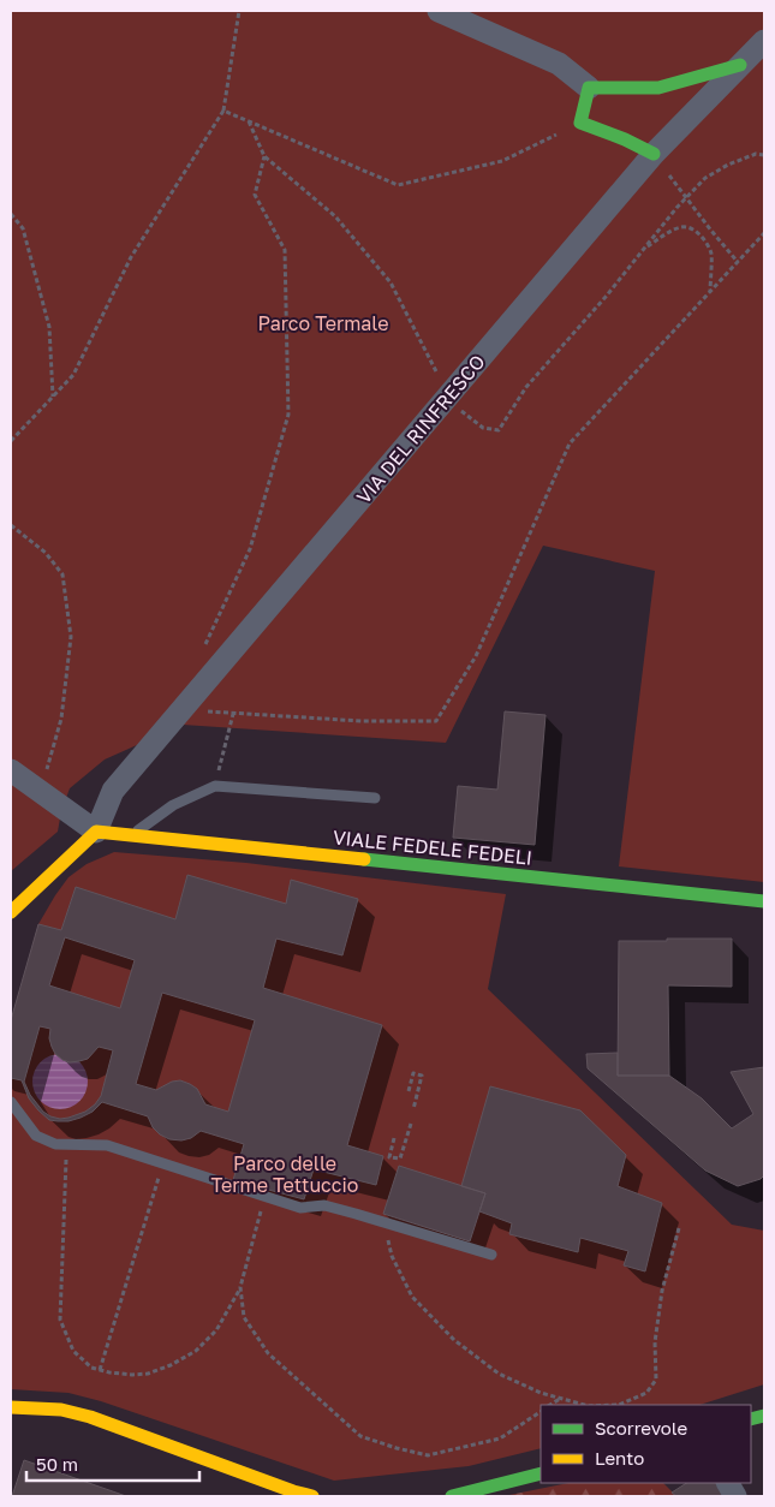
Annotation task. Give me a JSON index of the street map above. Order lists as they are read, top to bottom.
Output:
{
  "streets": {
    "street": ["VIA DEL RINFRESCO", "VIALE FEDELE FEDELI"]
  },
  "crossings": [
    ["VIA DEL RINFRESCO", "VIALE FEDELE FEDELI"]
  ],
  "parks": ["Parco Termale", "Parco delle Terme Tettuccio"],
  "legend": ["Scorrevole", "Lento"],
  "scale_bar": "50 m"
}
